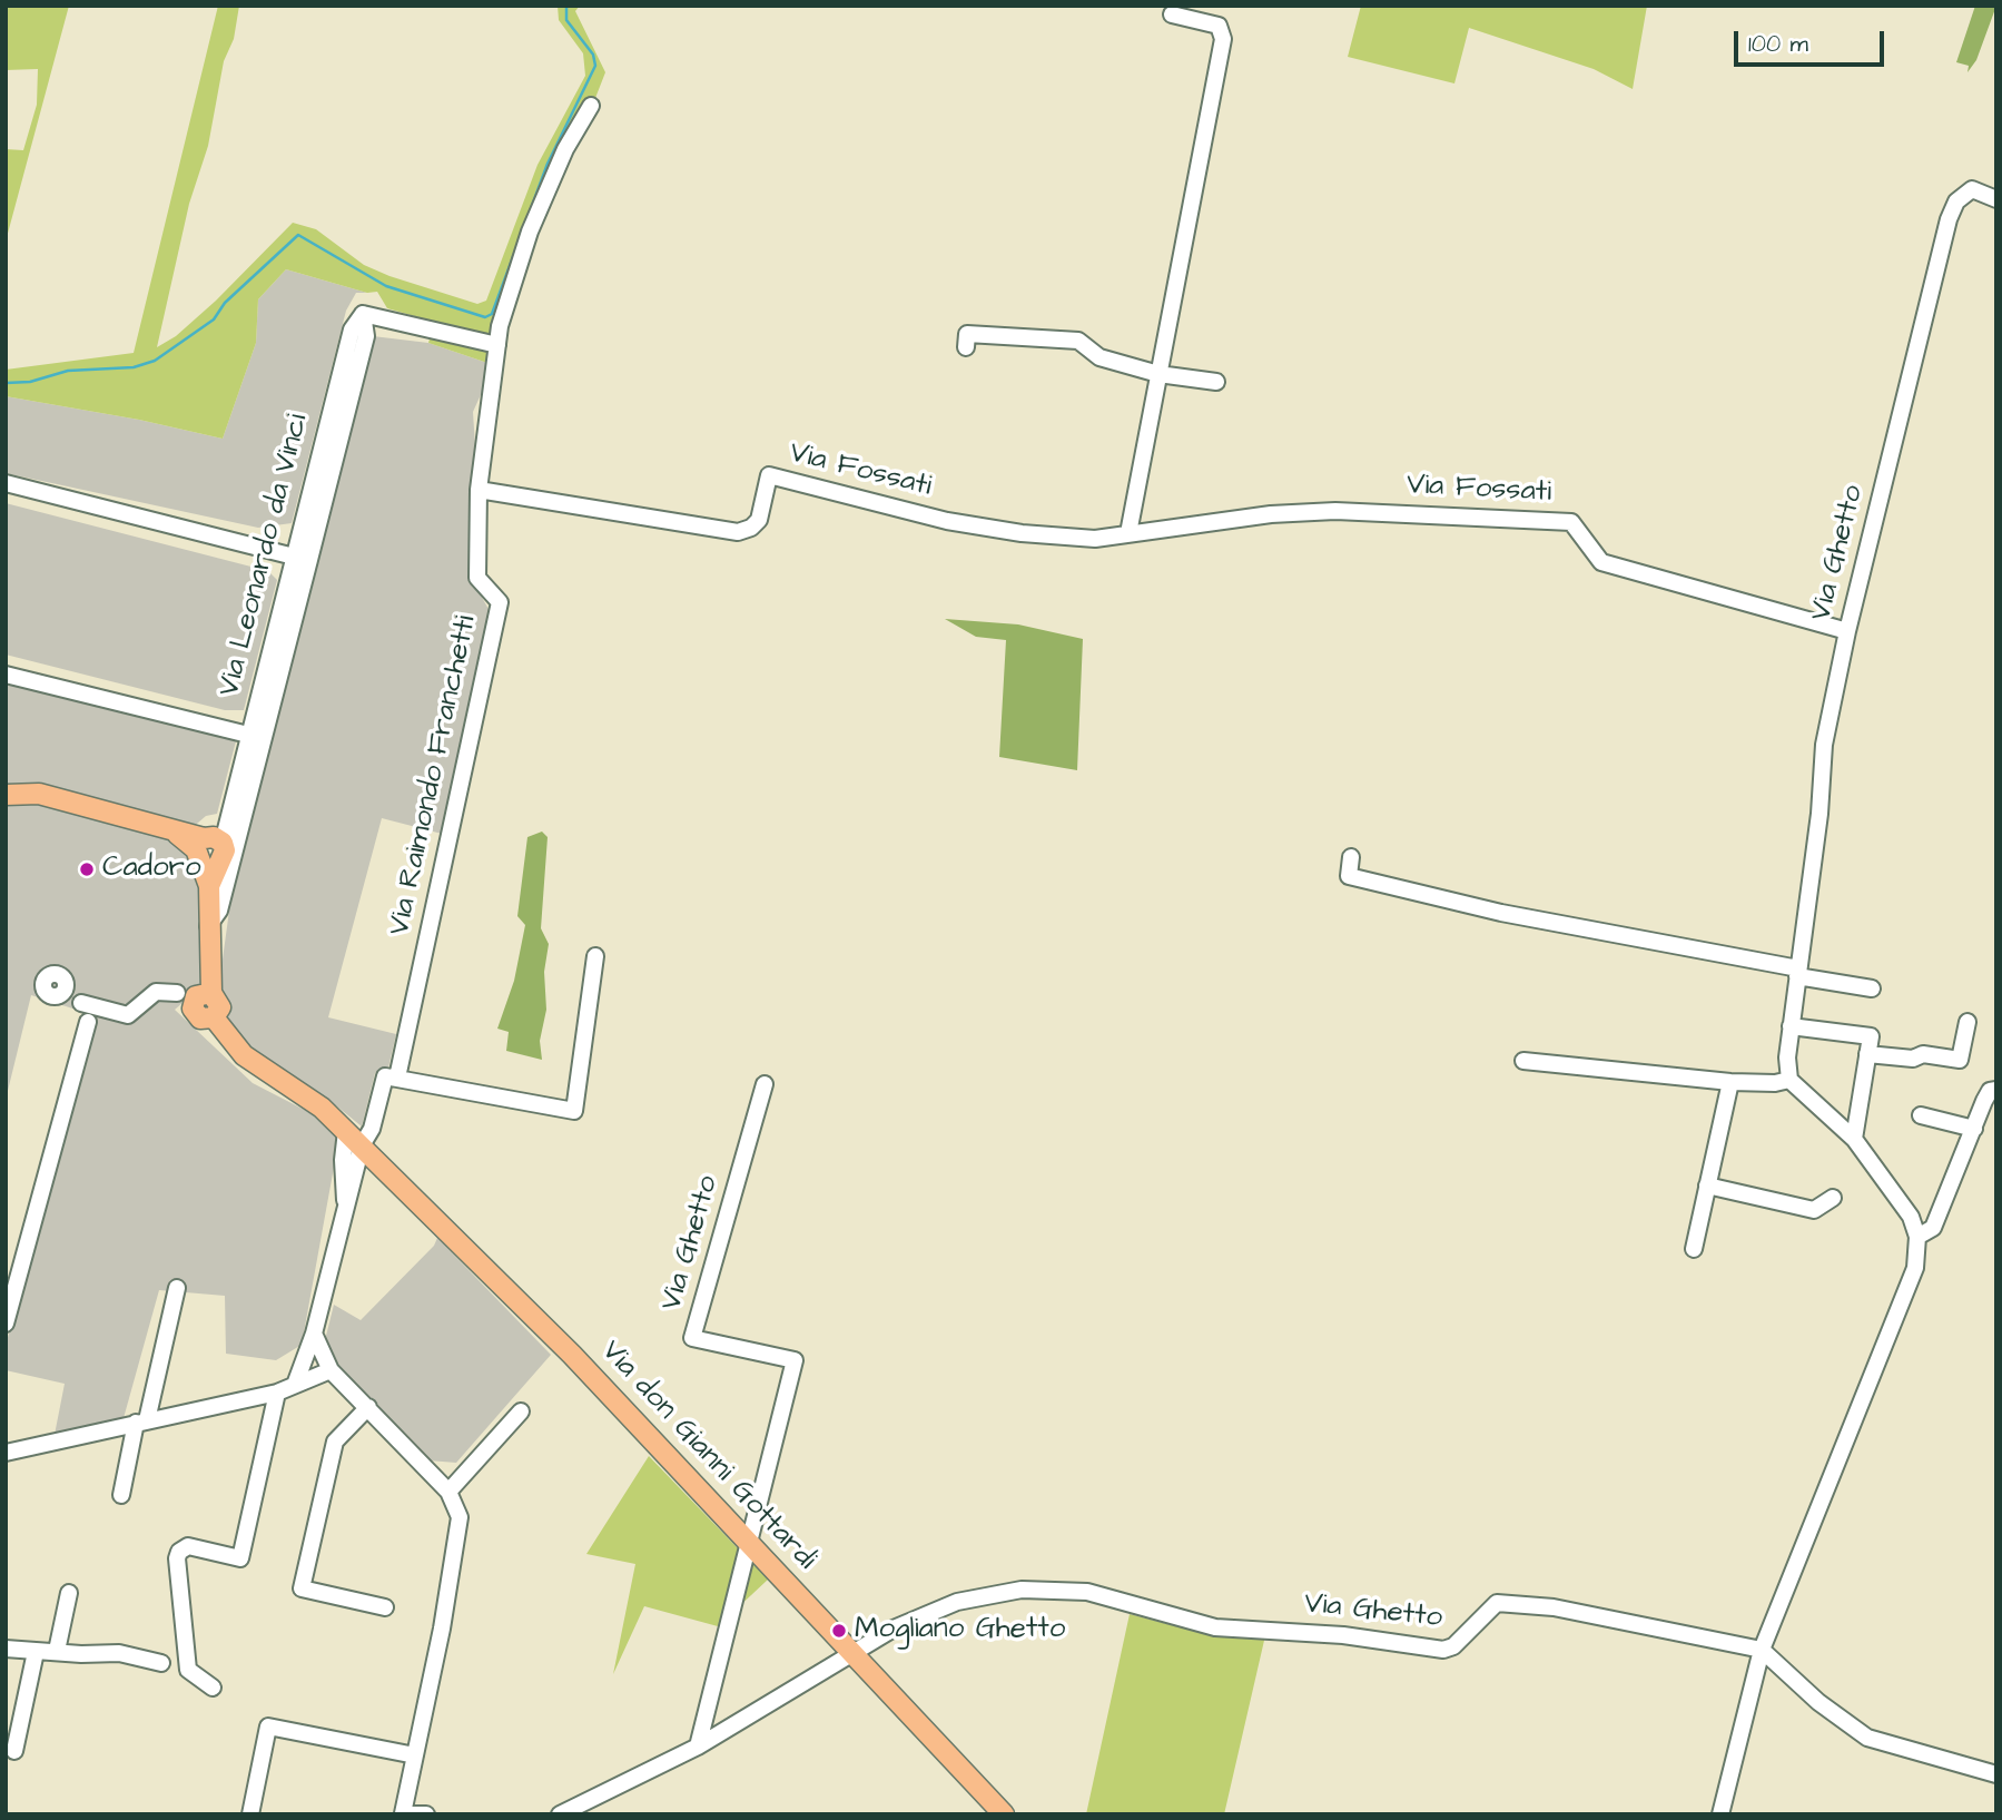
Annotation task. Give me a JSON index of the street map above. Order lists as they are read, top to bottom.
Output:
{
  "streets": {
    "main road": ["Via don Gianni Gottardi"],
    "street": [
      "Via Fossati",
      "Via Ghetto",
      "Via Leonardo da Vinci",
      "Via Raimondo Franchetti"
    ]
  },
  "crossings": [
    ["Via Fossati", "Via Ghetto"],
    ["Via Fossati", "Via Raimondo Franchetti"],
    ["Via Ghetto", "Via don Gianni Gottardi"],
    ["Via Raimondo Franchetti", "Via don Gianni Gottardi"]
  ],
  "places": ["Cadoro", "Mogliano Ghetto"],
  "scale_bar": "100 m"
}
